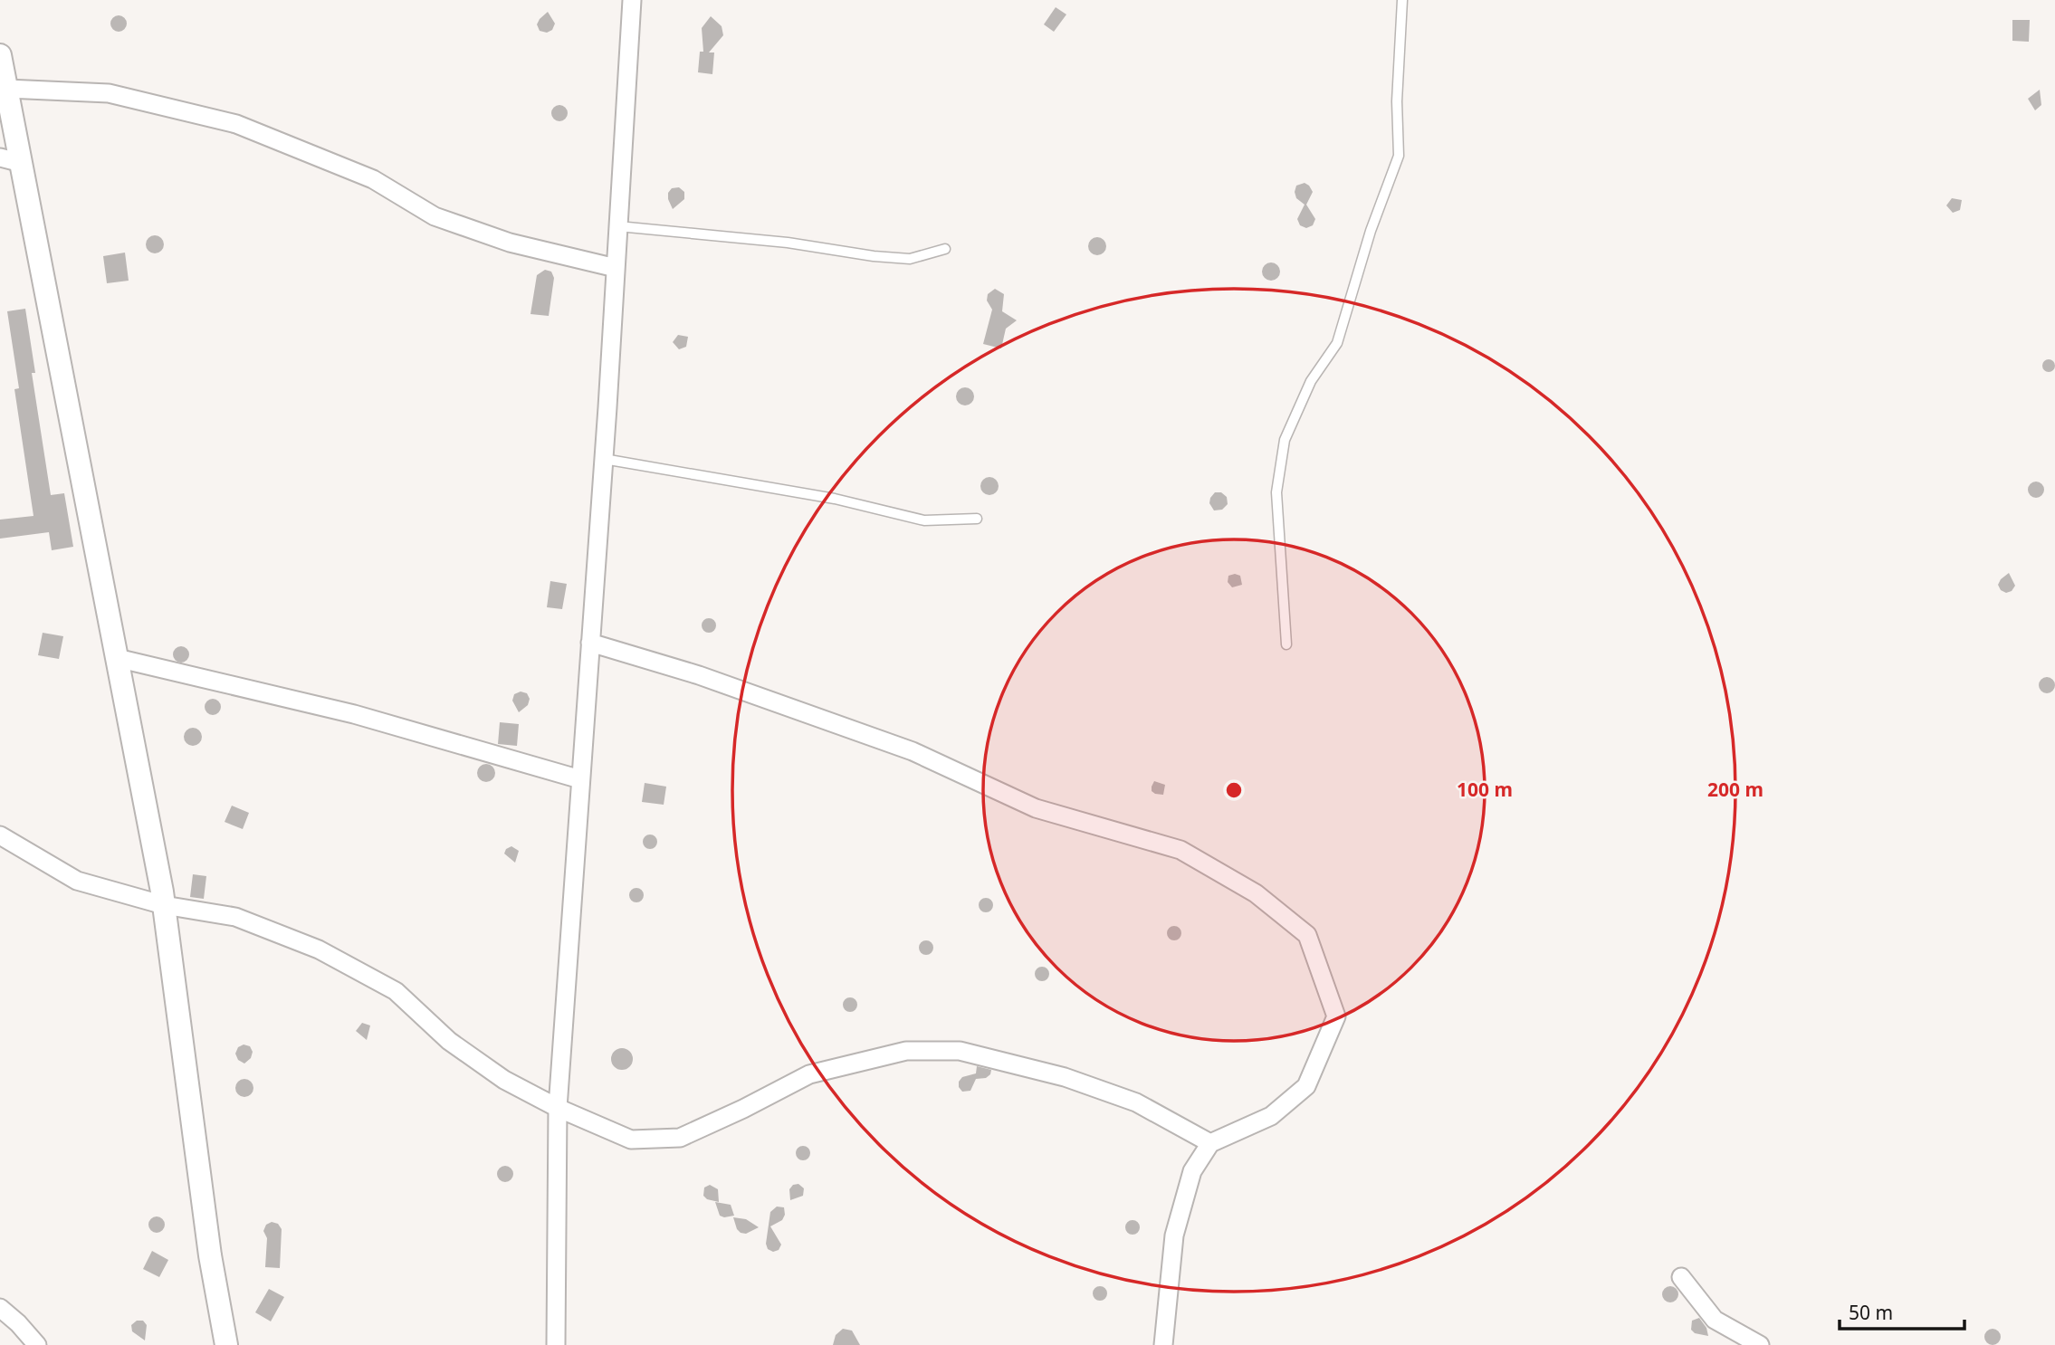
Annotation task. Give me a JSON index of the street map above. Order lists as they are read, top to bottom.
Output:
{
  "scale_bar": "50 m",
  "rings": ["100 m", "200 m"]
}
